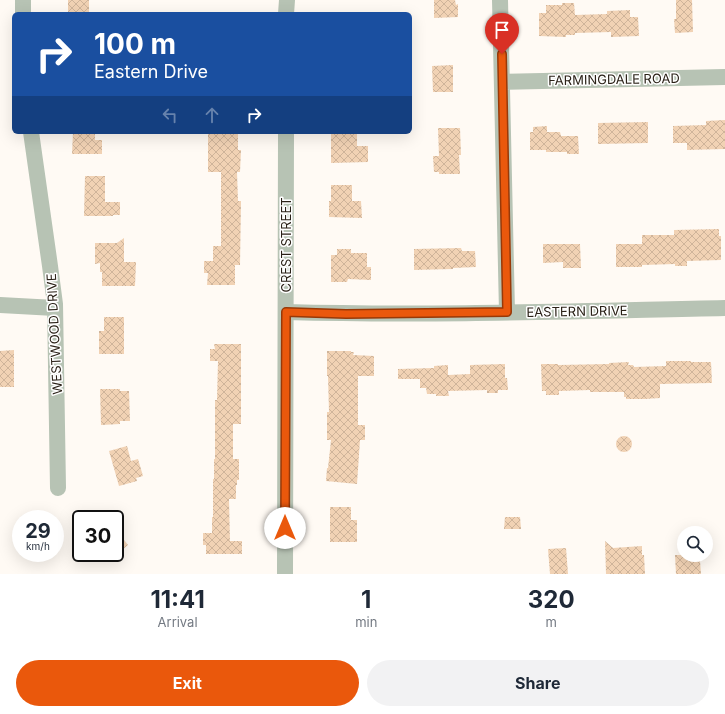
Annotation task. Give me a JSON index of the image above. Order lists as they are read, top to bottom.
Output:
{
  "streets": {
    "street": [
      "FARMINGDALE ROAD",
      "CREST STREET",
      "EASTERN DRIVE",
      "WESTWOOD DRIVE"
    ]
  },
  "crossings": [
    ["CREST STREET", "EASTERN DRIVE"]
  ],
  "page": {
    "turn": ["100 m", "Eastern Drive"],
    "speed": "29 km/h",
    "limit": "30",
    "eta": [
      "11:41",
      "Arrival",
      "1",
      "min",
      "320",
      "m"
    ],
    "buttons": ["Exit", "Share"]
  }
}
